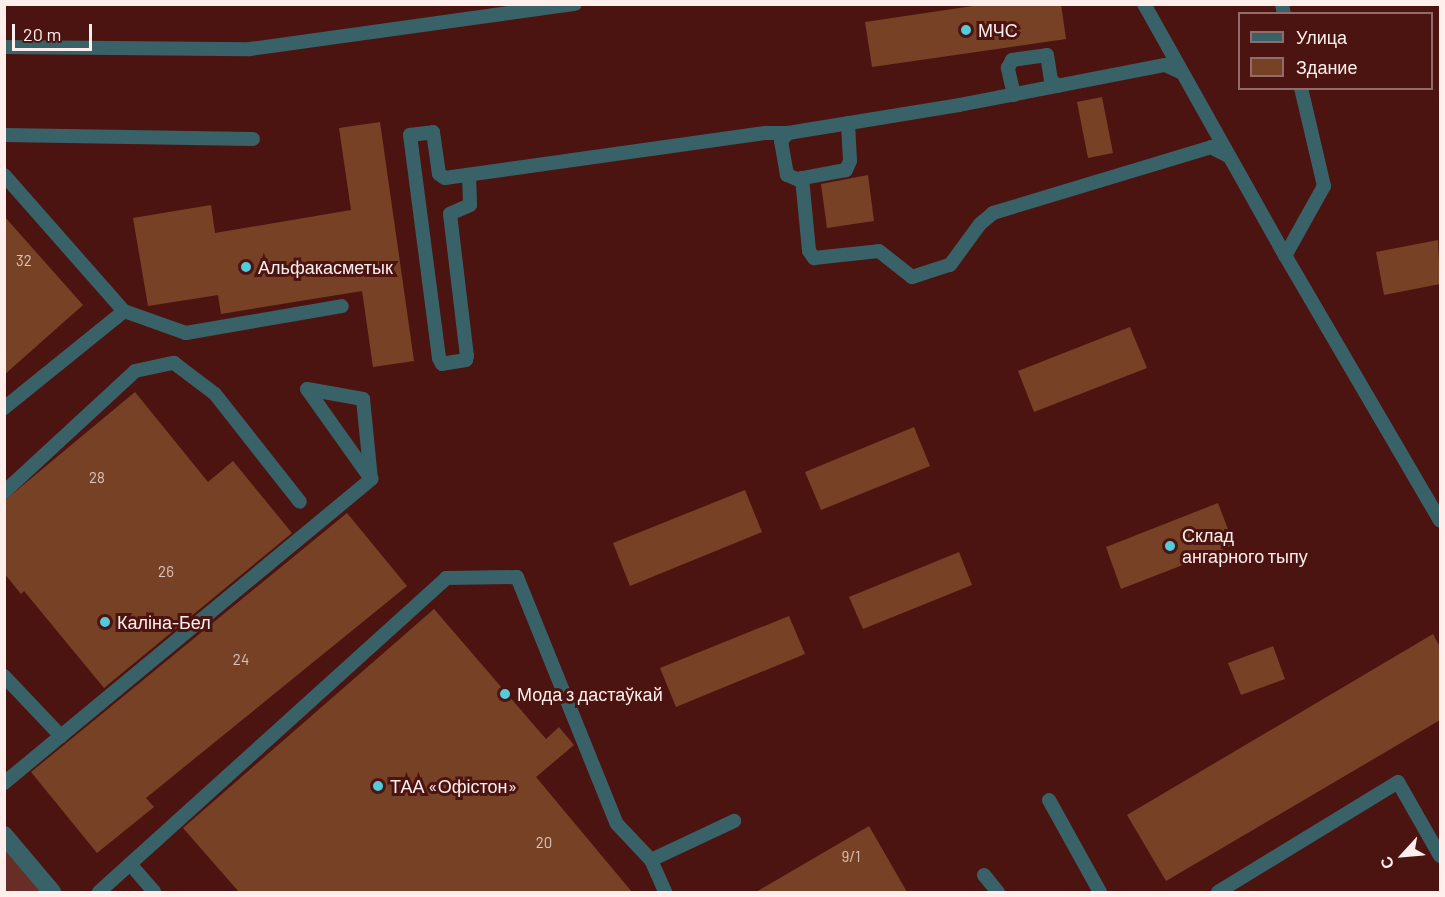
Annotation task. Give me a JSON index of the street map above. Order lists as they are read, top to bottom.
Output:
{
  "places": [
    "МЧС",
    "Альфакасметык",
    "Склад ангарного тыпу",
    "Каліна-Бел",
    "Мода з дастаўкай",
    "ТАА «Офістон»"
  ],
  "house_numbers": [
    "32",
    "28",
    "26",
    "24",
    "20",
    "9/1"
  ],
  "legend": ["Улица", "Здание"],
  "scale_bar": "20 m",
  "north": "bottom left"
}
